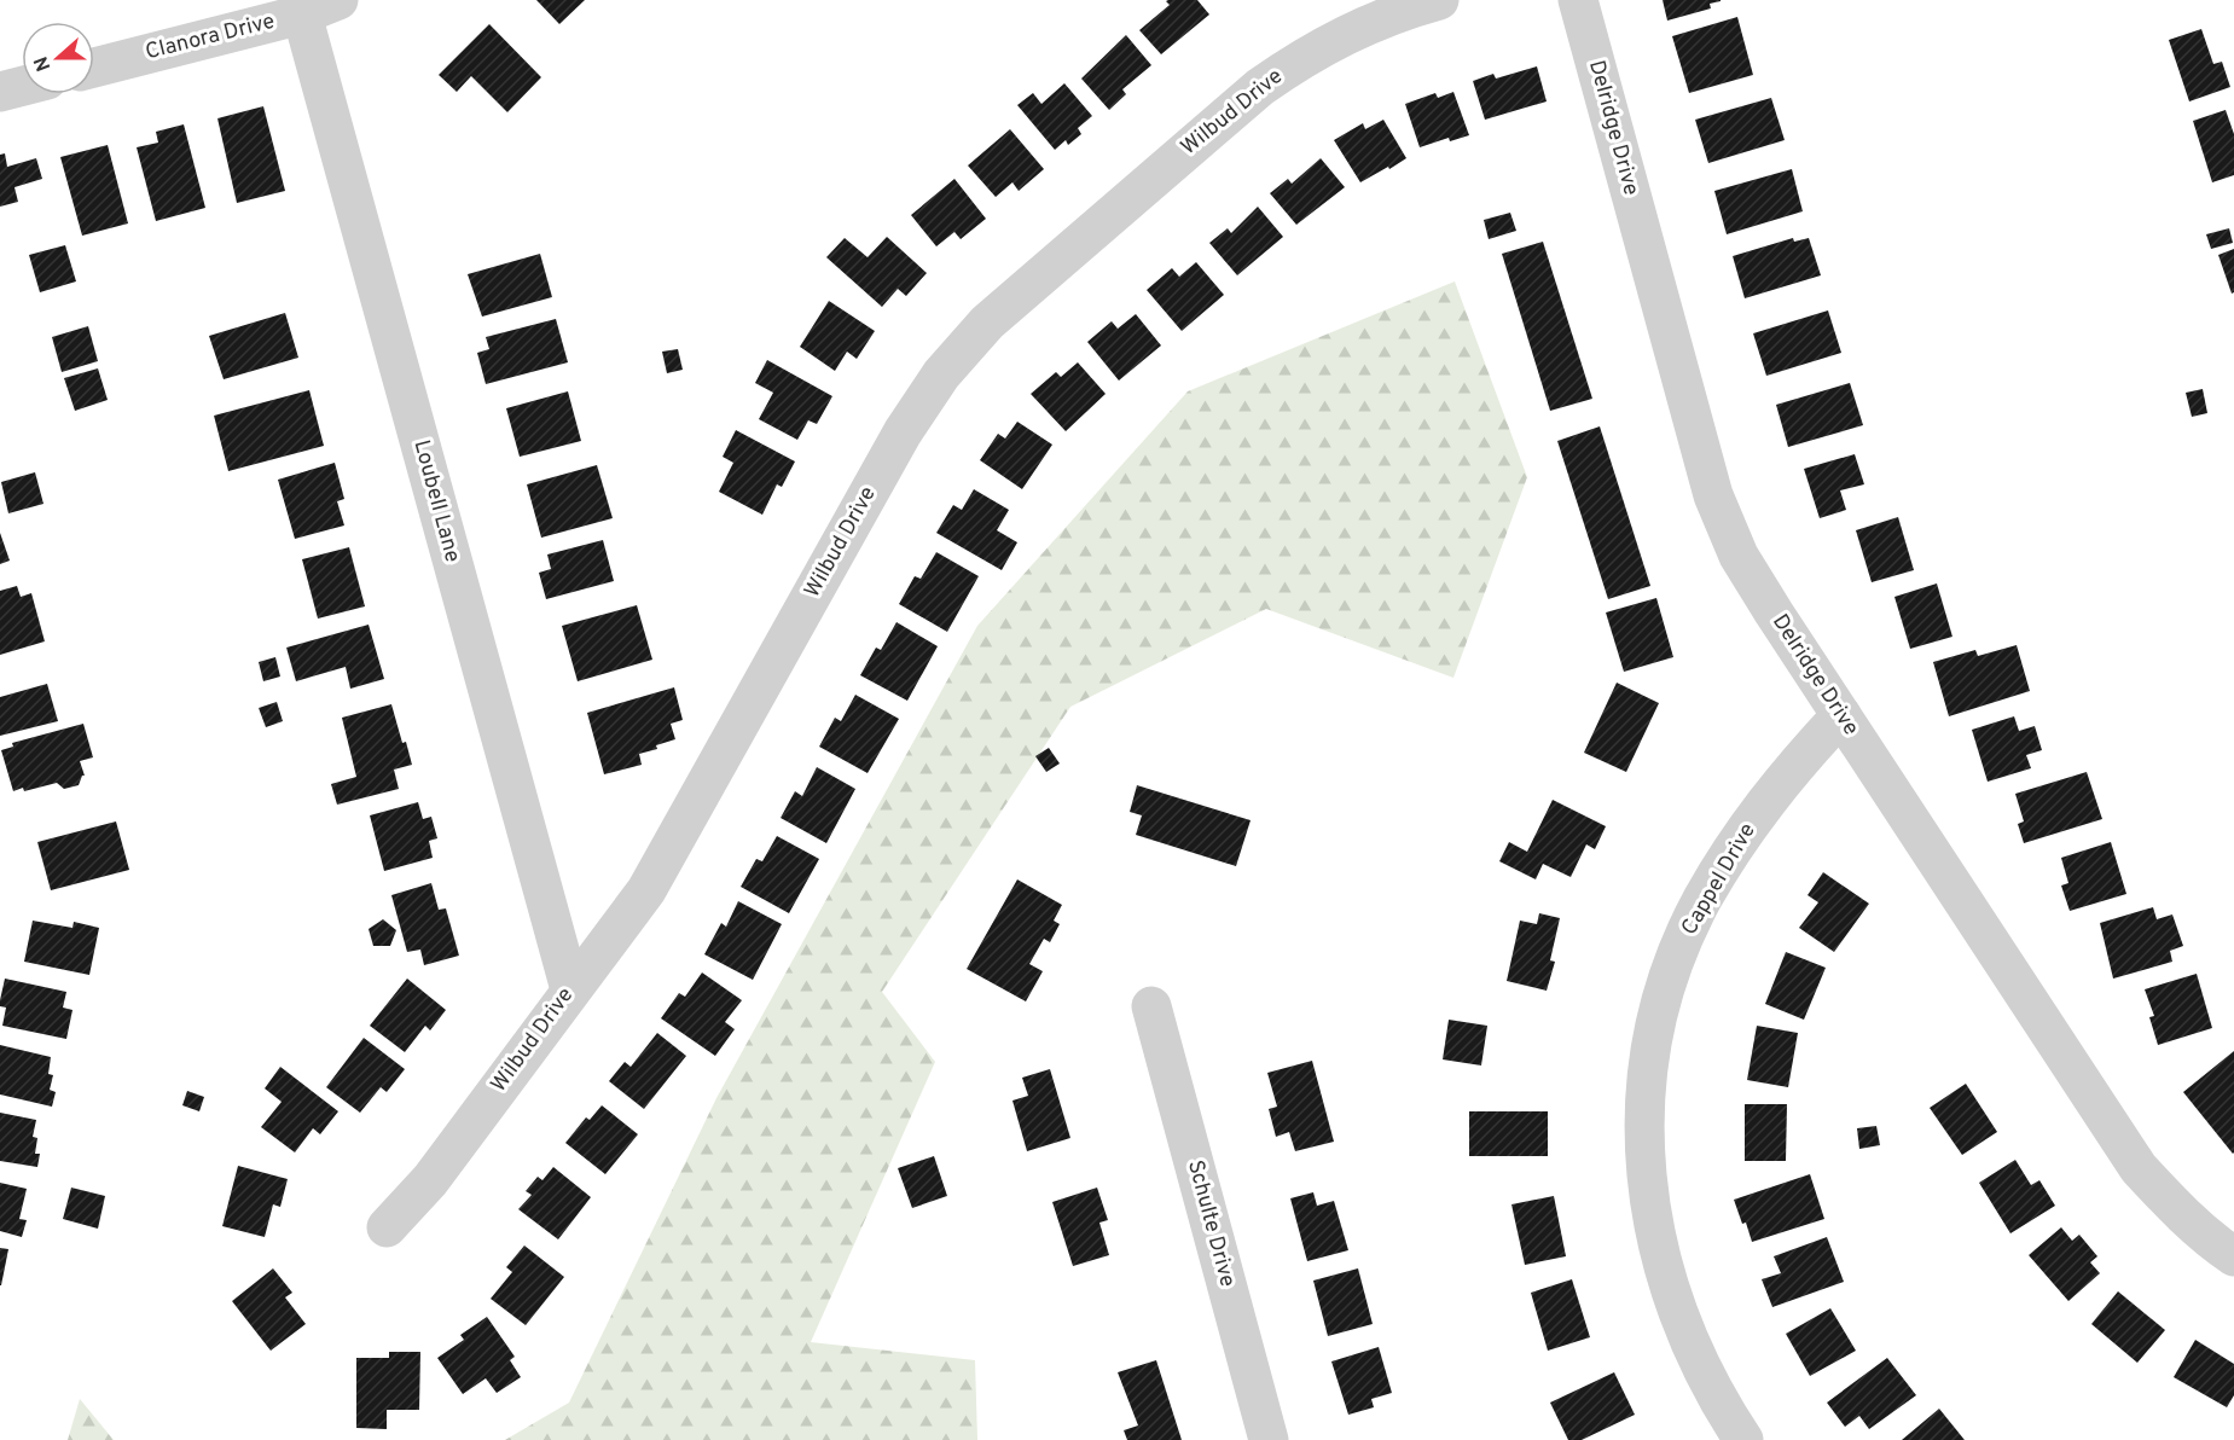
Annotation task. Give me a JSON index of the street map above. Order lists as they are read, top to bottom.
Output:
{
  "streets": {
    "street": [
      "Clanora Drive",
      "Wilbud Drive",
      "Delridge Drive",
      "Loubell Lane",
      "Cappel Drive",
      "Schulte Drive"
    ]
  },
  "crossings": [
    ["Clanora Drive", "Loubell Lane"],
    ["Wilbud Drive", "Loubell Lane"],
    ["Delridge Drive", "Cappel Drive"]
  ],
  "north": "left"
}
